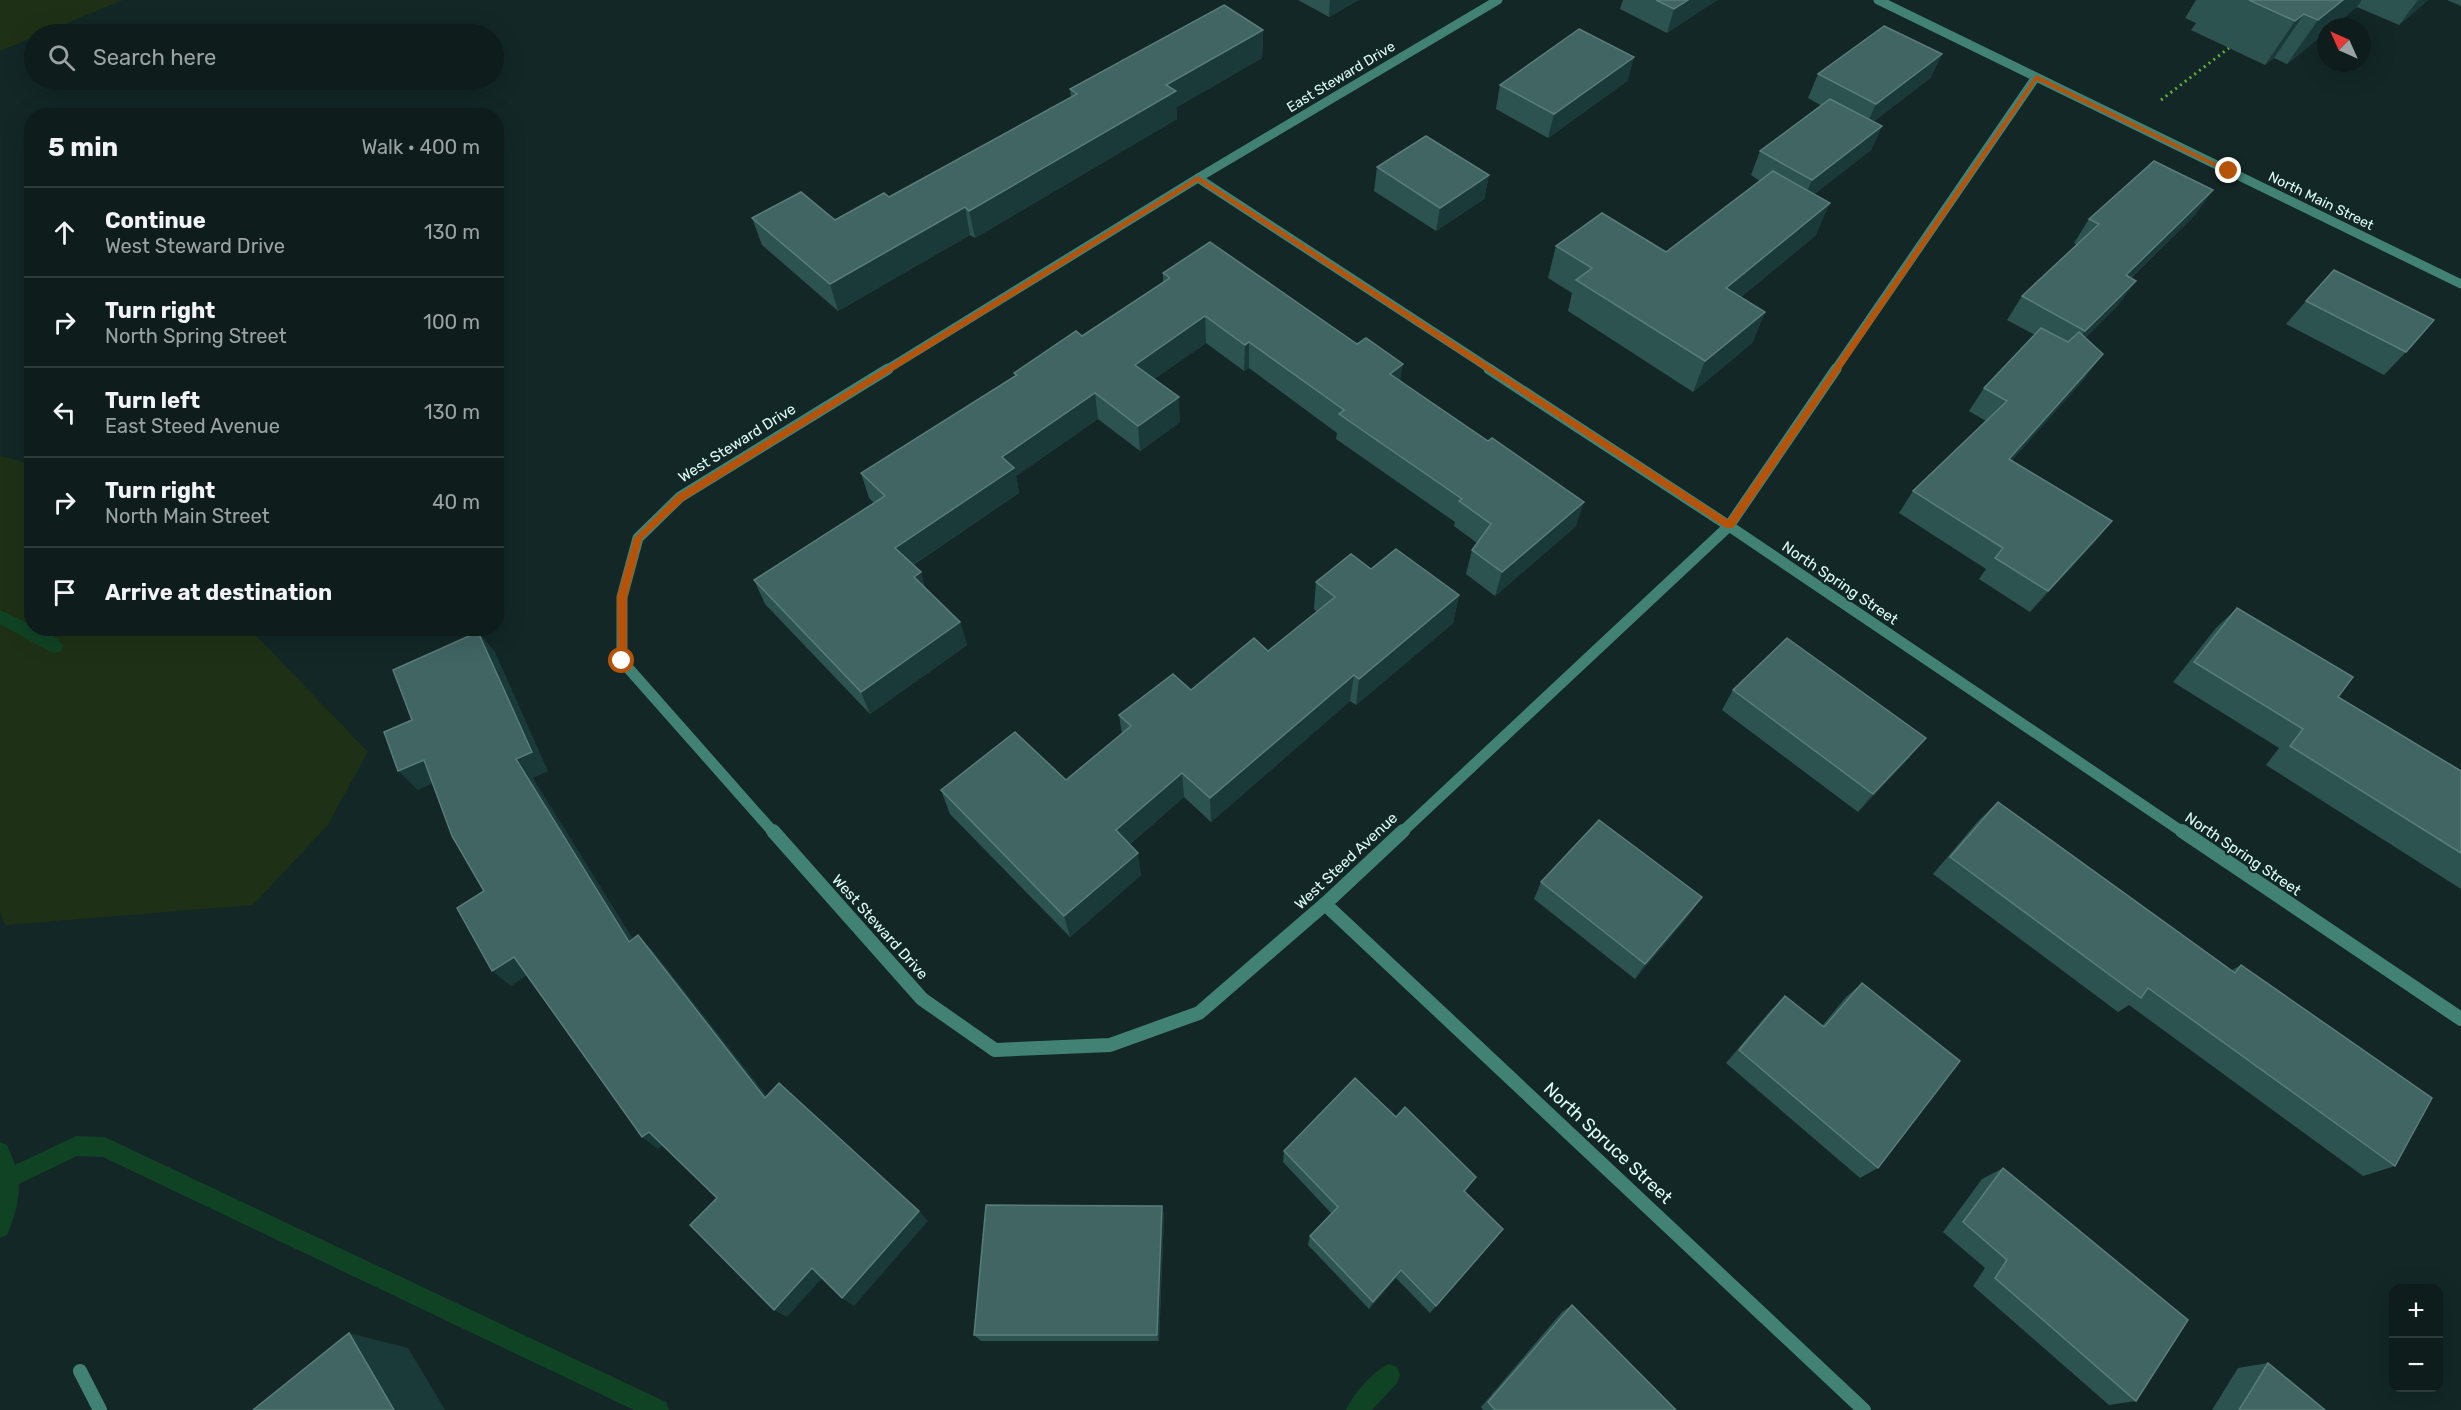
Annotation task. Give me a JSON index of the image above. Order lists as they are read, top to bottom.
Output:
{
  "streets": {
    "street": [
      "East Steward Drive",
      "North Main Street",
      "West Steward Drive",
      "North Spring Street",
      "West Steed Avenue",
      "North Spruce Street"
    ]
  },
  "crossings": [
    ["East Steward Drive", "West Steward Drive"],
    ["East Steward Drive", "North Spring Street"],
    ["North Main Street", "West Steed Avenue"],
    ["West Steward Drive", "North Spring Street"],
    ["West Steward Drive", "West Steed Avenue"],
    ["North Spring Street", "West Steed Avenue"],
    ["West Steed Avenue", "North Spruce Street"]
  ],
  "north": "top left",
  "page": {
    "search": "Search here",
    "heading": ["5 min", "Walk · 400 m"],
    "list": [
      ["Continue", "West Steward Drive", "130 m"],
      ["Turn right", "North Spring Street", "100 m"],
      ["Turn left", "East Steed Avenue", "130 m"],
      ["Turn right", "North Main Street", "40 m"],
      "Arrive at destination"
    ],
    "map_buttons": ["+", "−"]
  }
}
